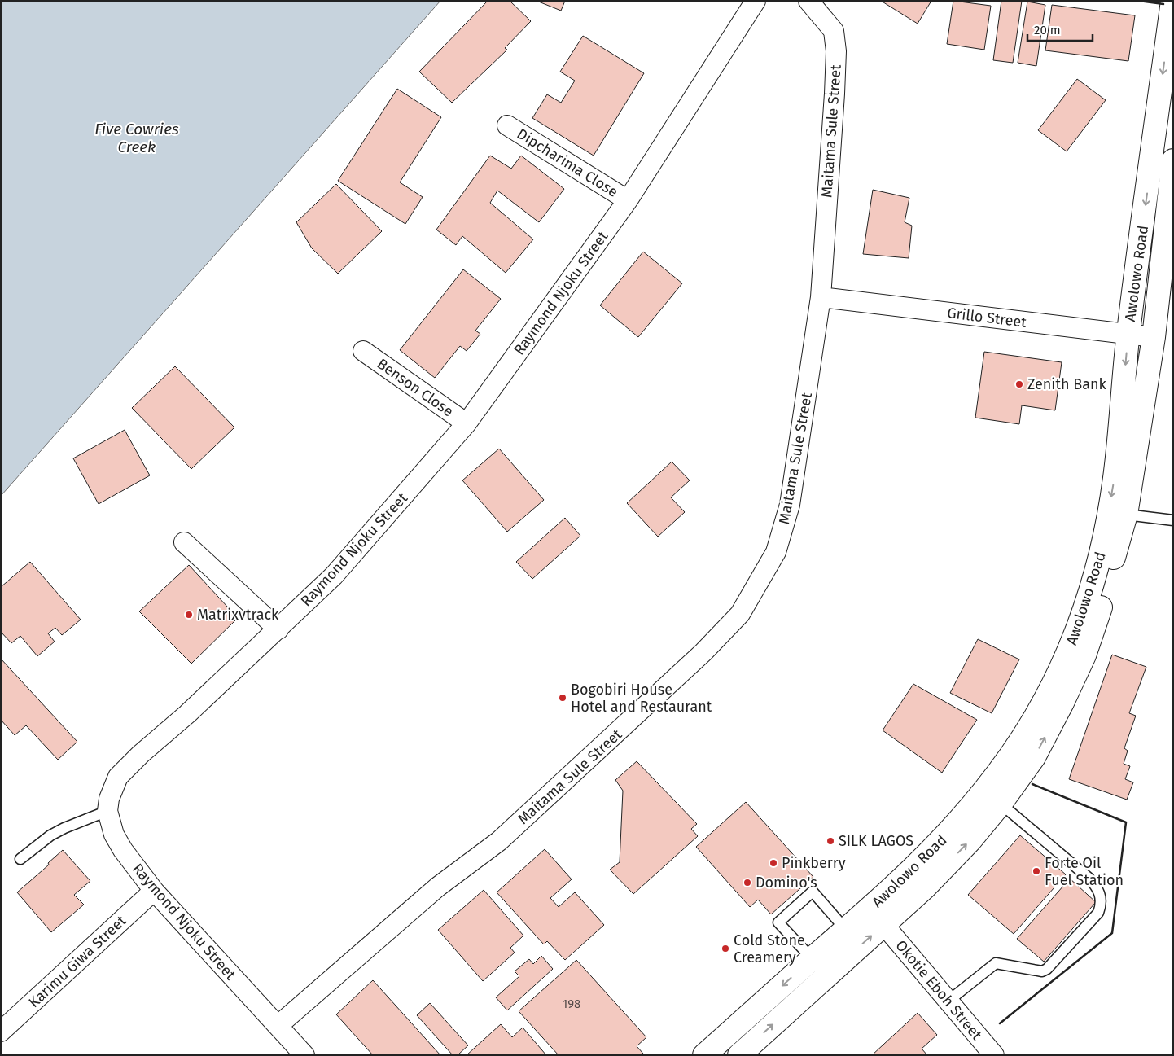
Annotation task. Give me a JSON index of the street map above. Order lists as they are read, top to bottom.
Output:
{
  "streets": {
    "main road": ["Awolowo Road"],
    "street": [
      "Maitama Sule Street",
      "Dipcharima Close",
      "Raymond Njoku Street",
      "Grillo Street",
      "Benson Close",
      "Karimu Giwa Street",
      "Okotie Eboh Street"
    ]
  },
  "crossings": [
    ["Maitama Sule Street", "Raymond Njoku Street"],
    ["Maitama Sule Street", "Grillo Street"],
    ["Dipcharima Close", "Raymond Njoku Street"],
    ["Awolowo Road", "Grillo Street"],
    ["Awolowo Road", "Okotie Eboh Street"],
    ["Raymond Njoku Street", "Benson Close"],
    ["Raymond Njoku Street", "Karimu Giwa Street"]
  ],
  "water": ["Five Cowries Creek"],
  "places": [
    "Zenith Bank",
    "Matrixvtrack",
    "Bogobiri House Hotel and Restaurant",
    "SILK LAGOS",
    "Pinkberry",
    "Forte Oil Fuel Station",
    "Domino's",
    "Cold Stone Creamery"
  ],
  "house_numbers": ["198"],
  "scale_bar": "20 m"
}
